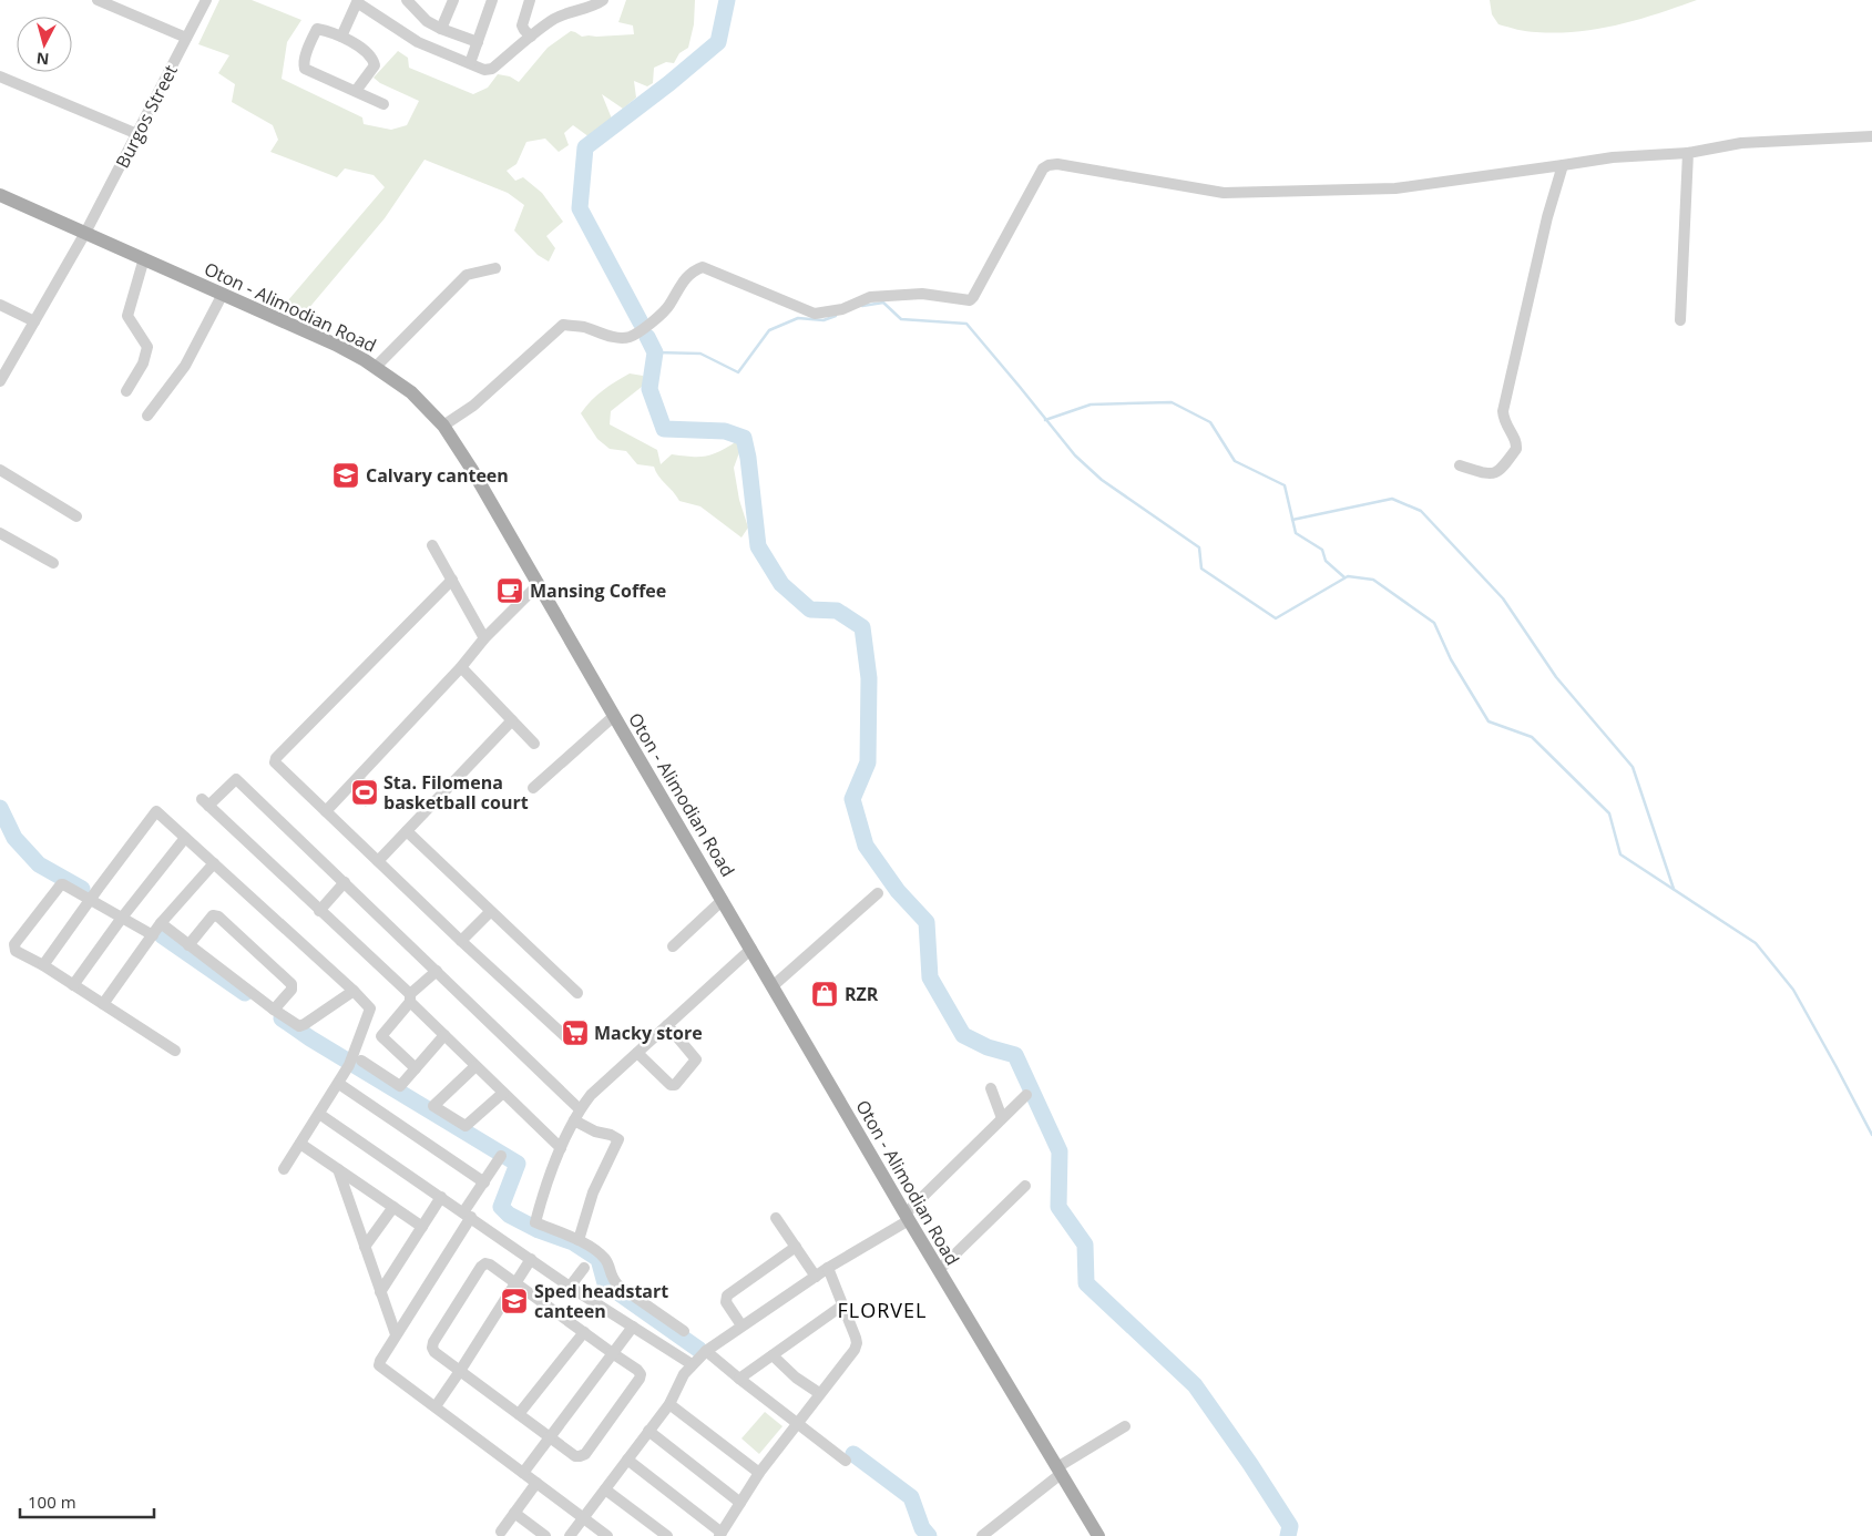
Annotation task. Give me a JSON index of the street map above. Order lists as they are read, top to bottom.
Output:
{
  "streets": {
    "main road": ["Oton - Alimodian Road"],
    "street": ["Burgos Street"]
  },
  "crossings": [
    ["Burgos Street", "Oton - Alimodian Road"]
  ],
  "districts": ["FLORVEL"],
  "places": {
    "school or university": ["Calvary canteen", "Sped headstart canteen"],
    "cafe": ["Mansing Coffee"],
    "sports": ["Sta. Filomena basketball court"],
    "shop": ["RZR"],
    "supermarket": ["Macky store"]
  },
  "scale_bar": "100 m",
  "north": "bottom"
}
